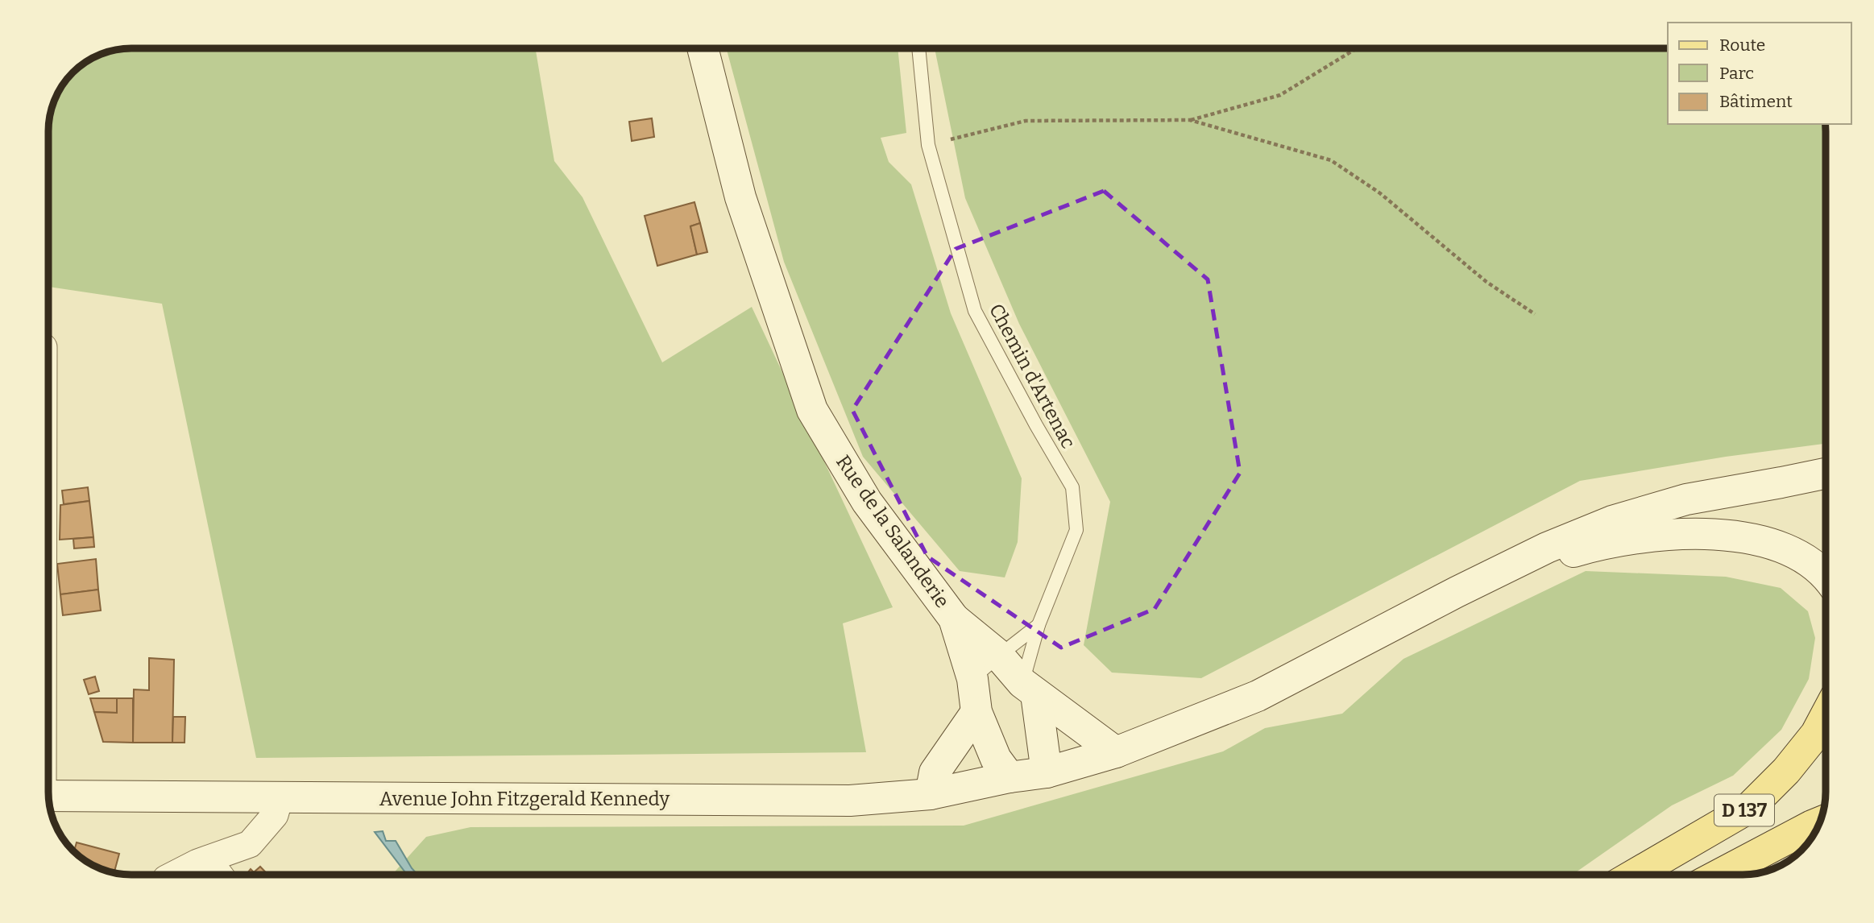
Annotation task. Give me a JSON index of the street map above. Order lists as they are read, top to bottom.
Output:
{
  "streets": {
    "main road": ["Rue de la Salanderie", "Avenue John Fitzgerald Kennedy", "D 137"],
    "lane": ["Chemin d'Artenac"]
  },
  "crossings": [
    ["Rue de la Salanderie", "Avenue John Fitzgerald Kennedy"]
  ],
  "legend": ["Route", "Parc", "Bâtiment"]
}
